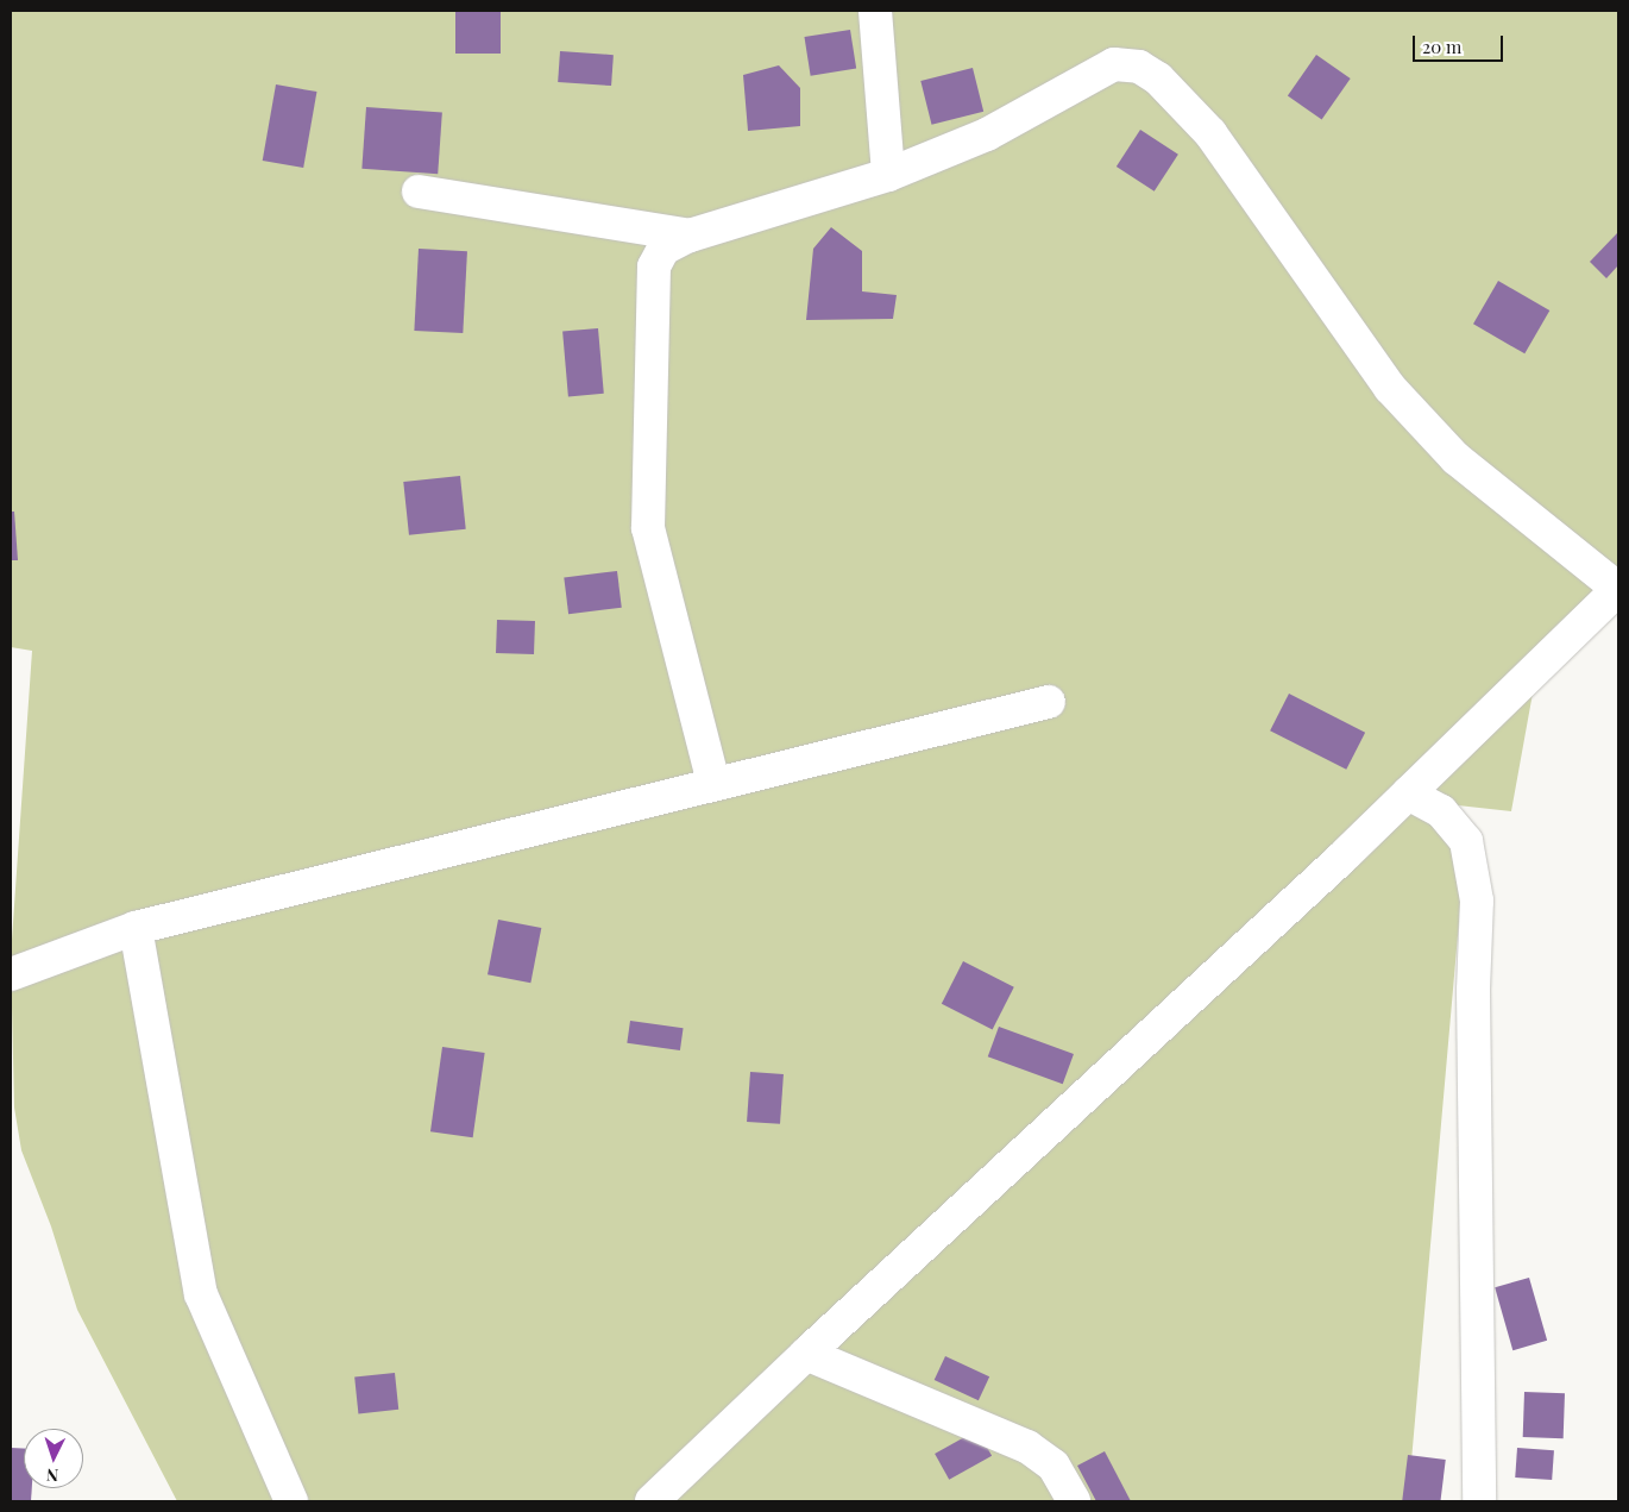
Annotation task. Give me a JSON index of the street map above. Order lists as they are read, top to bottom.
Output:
{
  "scale_bar": "20 m",
  "north": "bottom"
}
